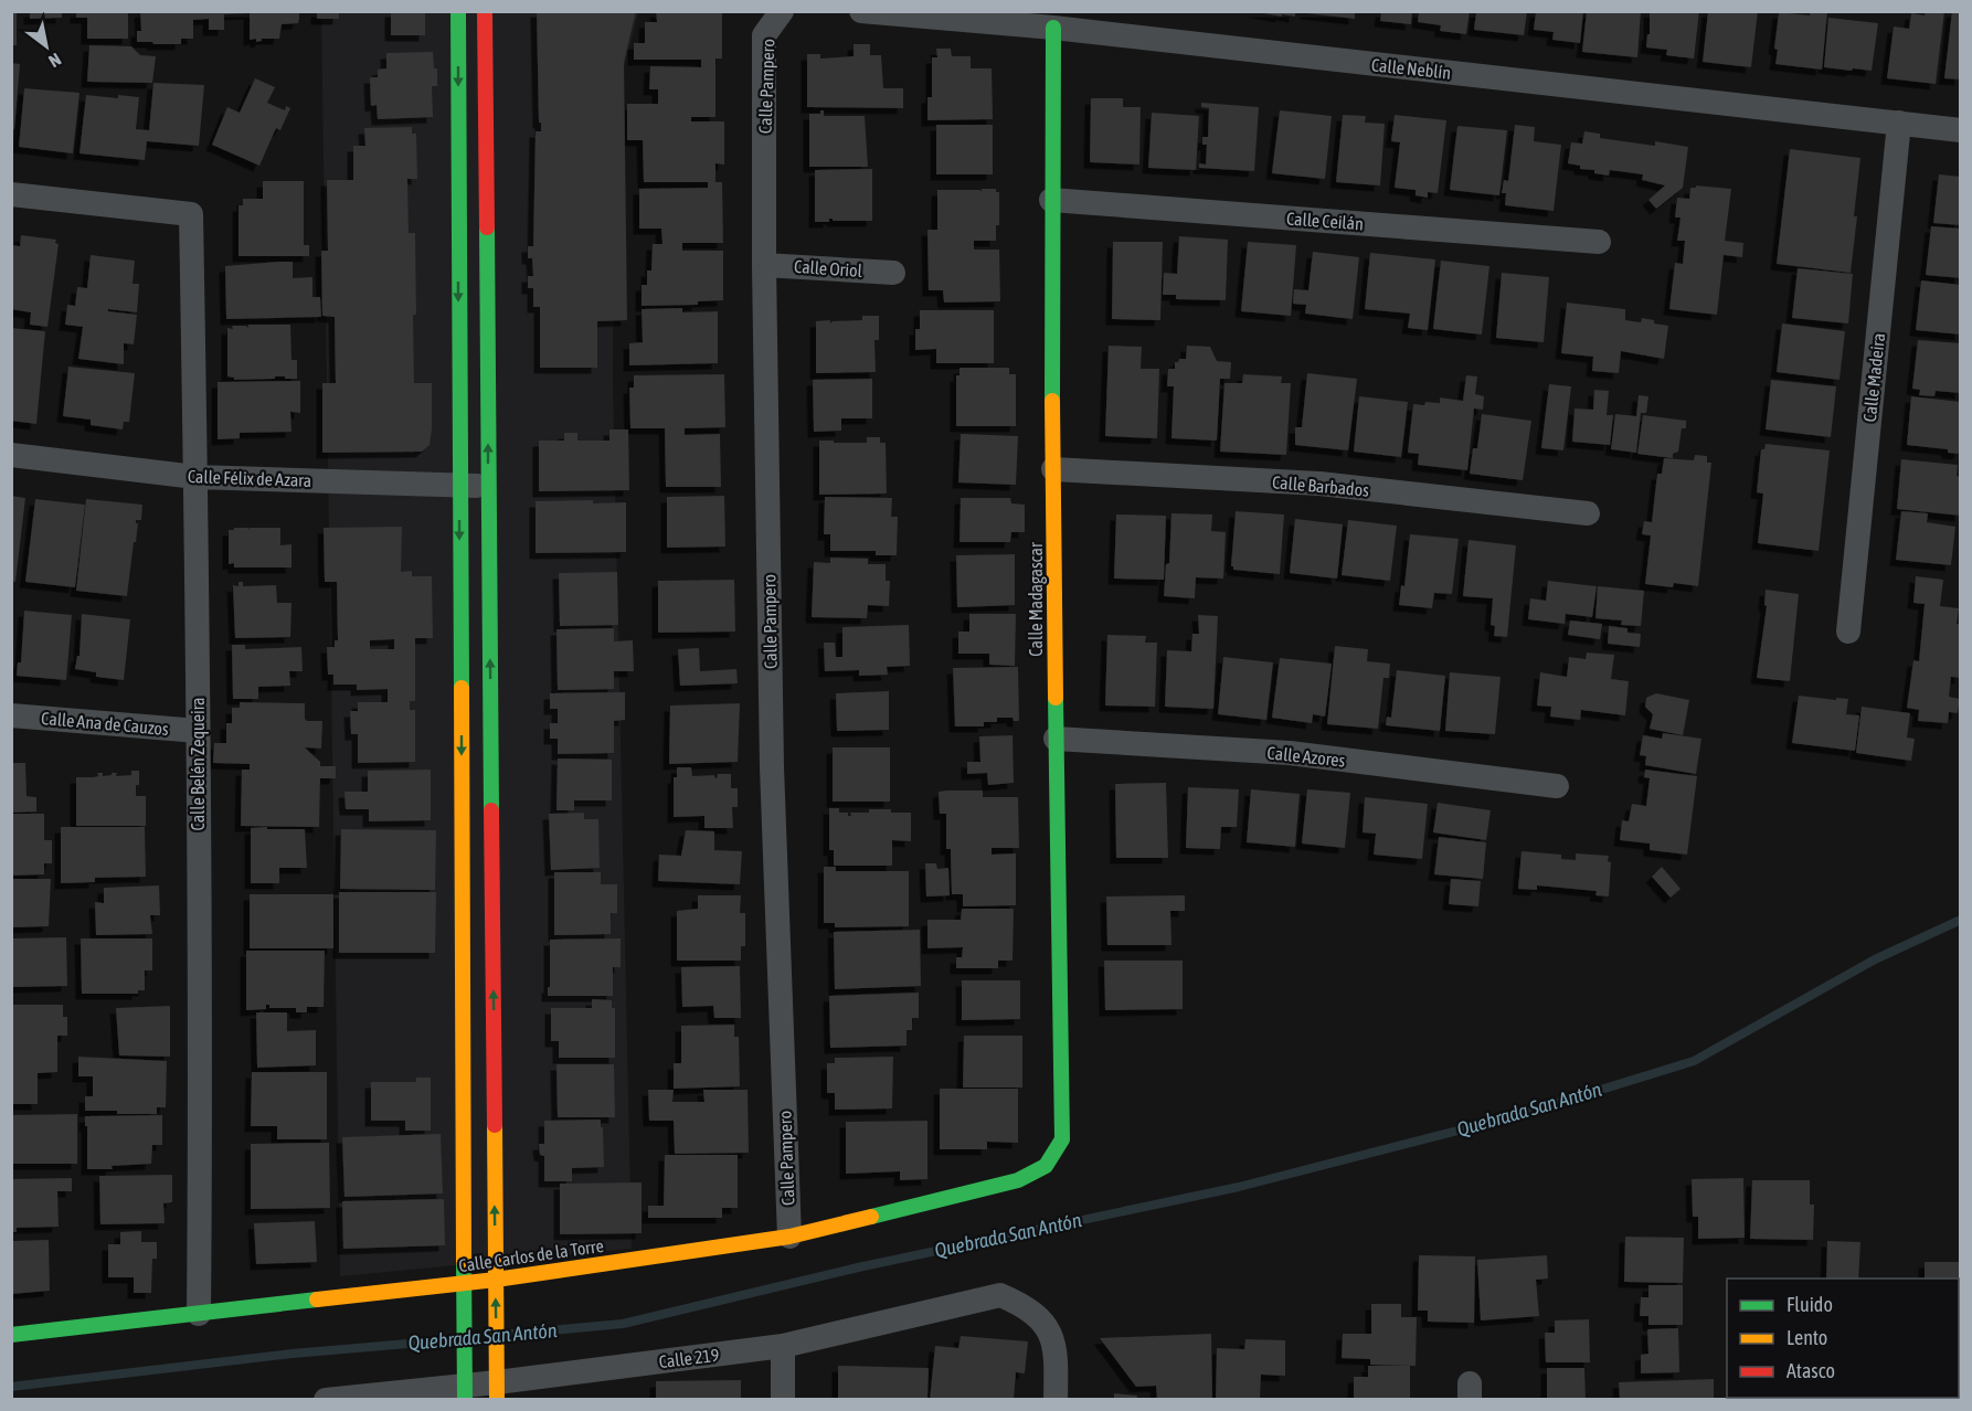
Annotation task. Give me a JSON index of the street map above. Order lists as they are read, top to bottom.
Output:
{
  "streets": {
    "street": [
      "Calle Neblín",
      "Calle Pampero",
      "Calle Ceilán",
      "Calle Oriol",
      "Calle Madeira",
      "Calle Félix de Azara",
      "Calle Barbados",
      "Calle Madagascar",
      "Calle Ana de Cauzos",
      "Calle Azores",
      "Calle Belén Zequeira",
      "Calle Carlos de la Torre",
      "Calle 219"
    ]
  },
  "crossings": [
    ["Calle Neblín", "Calle Madeira"],
    ["Calle Neblín", "Calle Madagascar"],
    ["Calle Pampero", "Calle Oriol"],
    ["Calle Pampero", "Calle Carlos de la Torre"],
    ["Calle Ceilán", "Calle Madagascar"],
    ["Calle Félix de Azara", "Calle Belén Zequeira"],
    ["Calle Barbados", "Calle Madagascar"],
    ["Calle Madagascar", "Calle Azores"],
    ["Calle Madagascar", "Calle Carlos de la Torre"],
    ["Calle Ana de Cauzos", "Calle Belén Zequeira"],
    ["Calle Belén Zequeira", "Calle Carlos de la Torre"]
  ],
  "water": ["Quebrada San Antón"],
  "legend": ["Fluido", "Lento", "Atasco"],
  "north": "bottom right"
}
